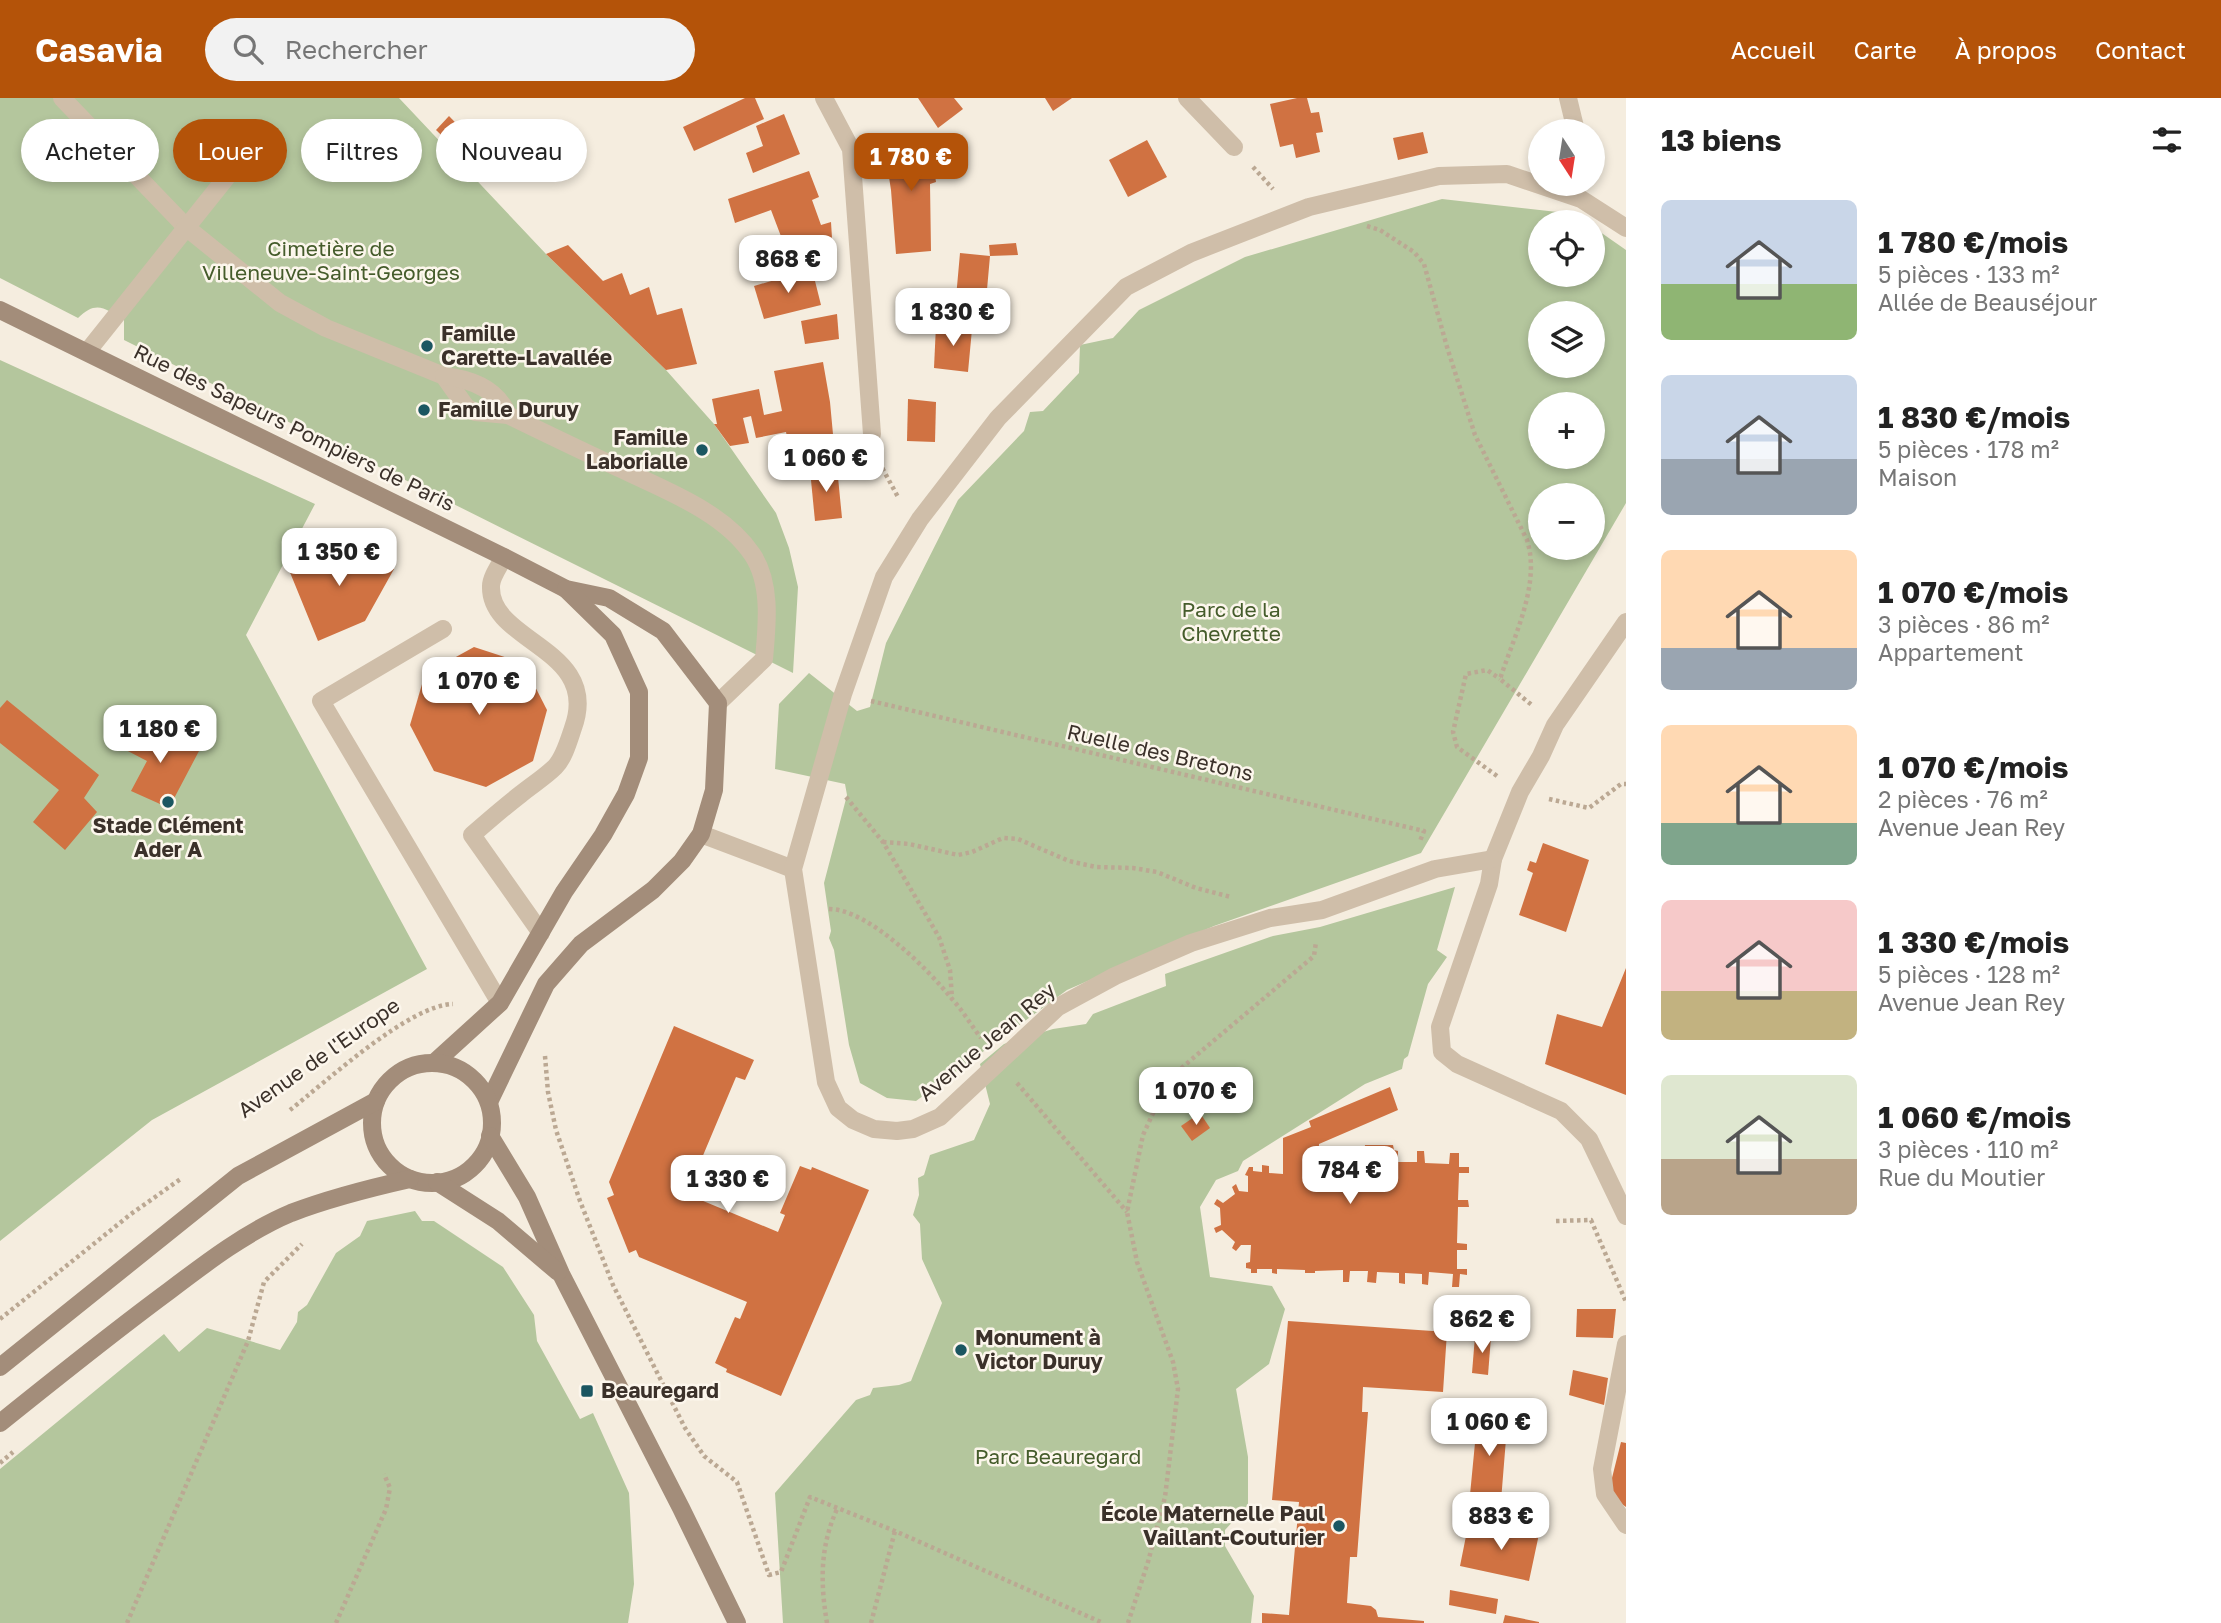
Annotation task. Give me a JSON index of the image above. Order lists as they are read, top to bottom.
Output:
{
  "streets": {
    "main road": ["Rue des Sapeurs Pompiers de Paris"],
    "street": ["Avenue Jean Rey"],
    "path": ["Ruelle des Bretons", "Avenue de l'Europe"]
  },
  "crossings": [
    ["Rue des Sapeurs Pompiers de Paris", "Avenue de l'Europe"],
    ["Ruelle des Bretons", "Avenue Jean Rey"]
  ],
  "parks": ["Cimetière de Villeneuve-Saint-Georges", "Parc de la Chevrette", "Parc Beauregard"],
  "places": {
    "other": [
      "Famille Carette-Lavallée",
      "Famille Duruy",
      "Famille Laborialle",
      "Stade Clément Ader A",
      "Monument à Victor Duruy",
      "École Maternelle Paul Vaillant-Couturier"
    ],
    "transit": ["Beauregard"]
  },
  "north": "bottom",
  "page": {
    "header": "Casavia",
    "search": "Rechercher",
    "nav": [
      "Accueil",
      "Carte",
      "À propos",
      "Contact"
    ],
    "heading": "13 biens",
    "map_buttons": ["+", "−"],
    "chip": [
      "Acheter",
      "Louer",
      "Filtres",
      "Nouveau"
    ],
    "price": [
      "1 780 €",
      "868 €",
      "1 830 €",
      "1 060 €",
      "1 350 €",
      "1 070 €",
      "1 180 €",
      "1 070 €",
      "784 €",
      "1 330 €",
      "862 €",
      "1 060 €",
      "883 €"
    ],
    "list": [
      {
        "name": "1 780 €/mois",
        "note": "5 pièces · 133 m² · Allée de Beauséjour"
      },
      {
        "name": "1 830 €/mois",
        "note": "5 pièces · 178 m² · Maison"
      },
      {
        "name": "1 070 €/mois",
        "note": "3 pièces · 86 m² · Appartement"
      },
      {
        "name": "1 070 €/mois",
        "note": "2 pièces · 76 m² · Avenue Jean Rey"
      },
      {
        "name": "1 330 €/mois",
        "note": "5 pièces · 128 m² · Avenue Jean Rey"
      },
      {
        "name": "1 060 €/mois",
        "note": "3 pièces · 110 m² · Rue du Moutier"
      }
    ]
  }
}
